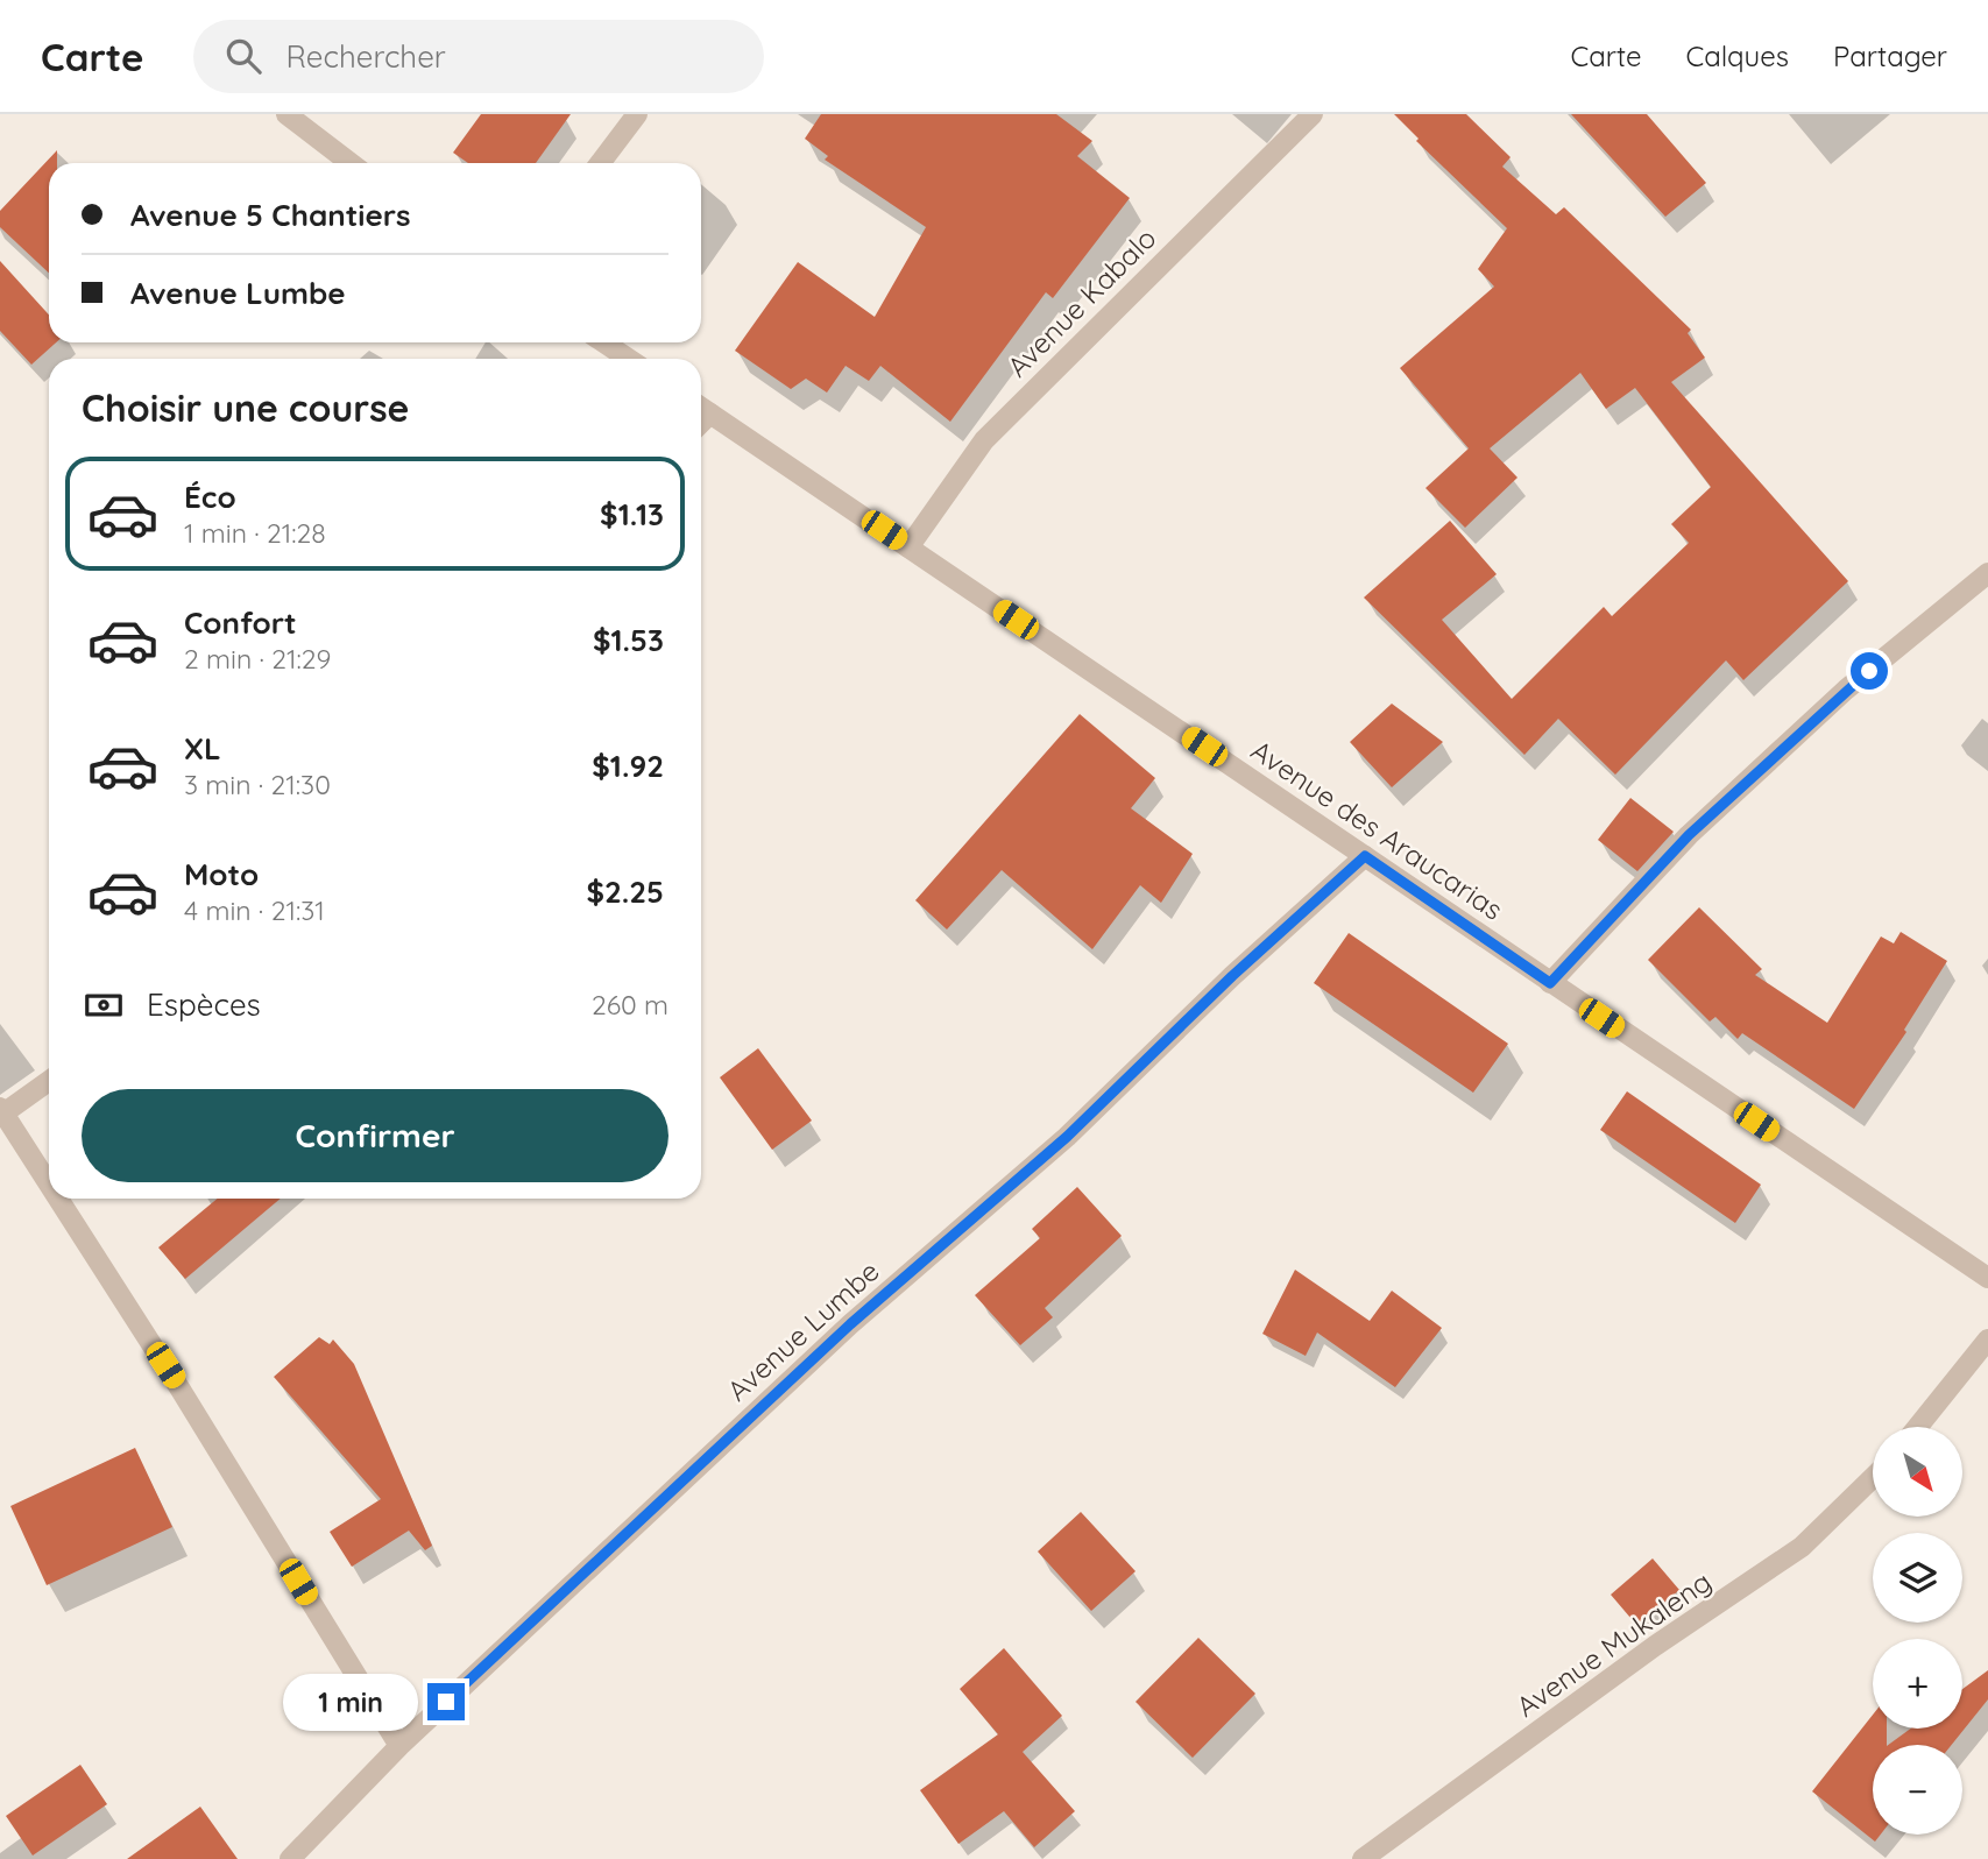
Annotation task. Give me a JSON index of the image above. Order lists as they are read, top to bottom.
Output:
{
  "streets": {
    "street": [
      "Avenue Kabalo",
      "Avenue des Araucarias",
      "Avenue Lumbe",
      "Avenue Mukaleng"
    ]
  },
  "crossings": [
    ["Avenue Kabalo", "Avenue des Araucarias"],
    ["Avenue des Araucarias", "Avenue Lumbe"]
  ],
  "north": "bottom right",
  "page": {
    "header": "Carte",
    "search": "Rechercher",
    "nav": ["Carte", "Calques", "Partager"],
    "banner": ["Avenue 5 Chantiers", "Avenue Lumbe"],
    "heading": "Choisir une course",
    "list": [
      {
        "name": "Éco",
        "note": "1 min · 21:28",
        "value": "$1.13"
      },
      {
        "name": "Confort",
        "note": "2 min · 21:29",
        "value": "$1.53"
      },
      {
        "name": "XL",
        "note": "3 min · 21:30",
        "value": "$1.92"
      },
      {
        "name": "Moto",
        "note": "4 min · 21:31",
        "value": "$2.25"
      }
    ],
    "pay": ["Espèces", "260 m"],
    "buttons": "Confirmer",
    "map_buttons": ["+", "−"],
    "bubble": "1 min"
  }
}
